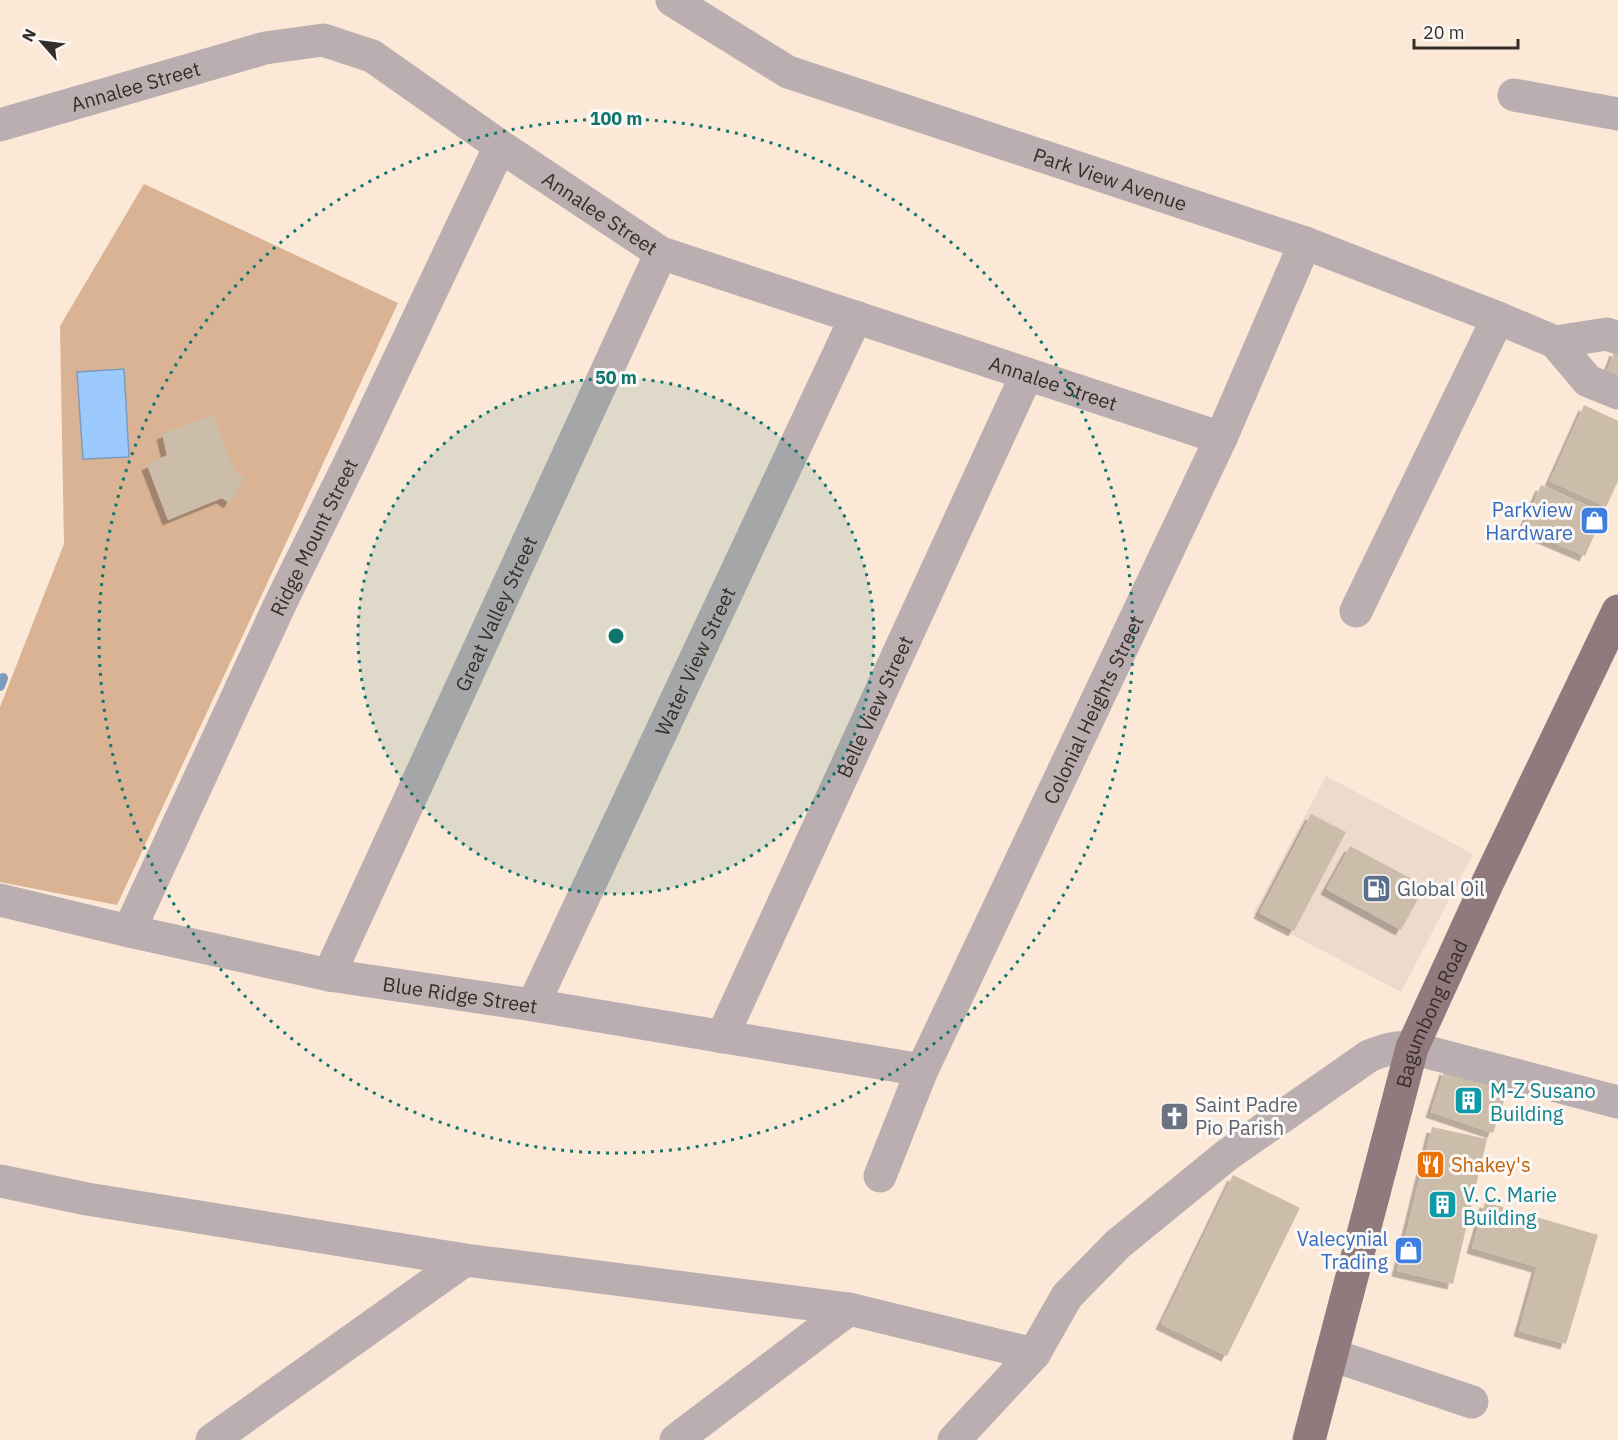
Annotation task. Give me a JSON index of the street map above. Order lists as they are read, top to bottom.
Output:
{
  "streets": {
    "main road": ["Bagumbong Road"],
    "street": [
      "Annalee Street",
      "Park View Avenue",
      "Ridge Mount Street",
      "Great Valley Street",
      "Water View Street",
      "Belle View Street",
      "Colonial Heights Street",
      "Blue Ridge Street"
    ]
  },
  "crossings": [
    ["Annalee Street", "Ridge Mount Street"],
    ["Annalee Street", "Great Valley Street"],
    ["Annalee Street", "Water View Street"],
    ["Annalee Street", "Belle View Street"],
    ["Annalee Street", "Colonial Heights Street"],
    ["Park View Avenue", "Colonial Heights Street"],
    ["Ridge Mount Street", "Blue Ridge Street"],
    ["Great Valley Street", "Blue Ridge Street"],
    ["Water View Street", "Blue Ridge Street"],
    ["Belle View Street", "Blue Ridge Street"],
    ["Colonial Heights Street", "Blue Ridge Street"]
  ],
  "places": {
    "shop": ["Parkview Hardware", "Valecynial Trading"],
    "fuel station": ["Global Oil"],
    "building": ["M-Z Susano Building", "V. C. Marie Building"],
    "church": ["Saint Padre Pio Parish"],
    "restaurant": ["Shakey's"]
  },
  "scale_bar": "20 m",
  "north": "top left",
  "rings": ["100 m", "50 m"]
}
